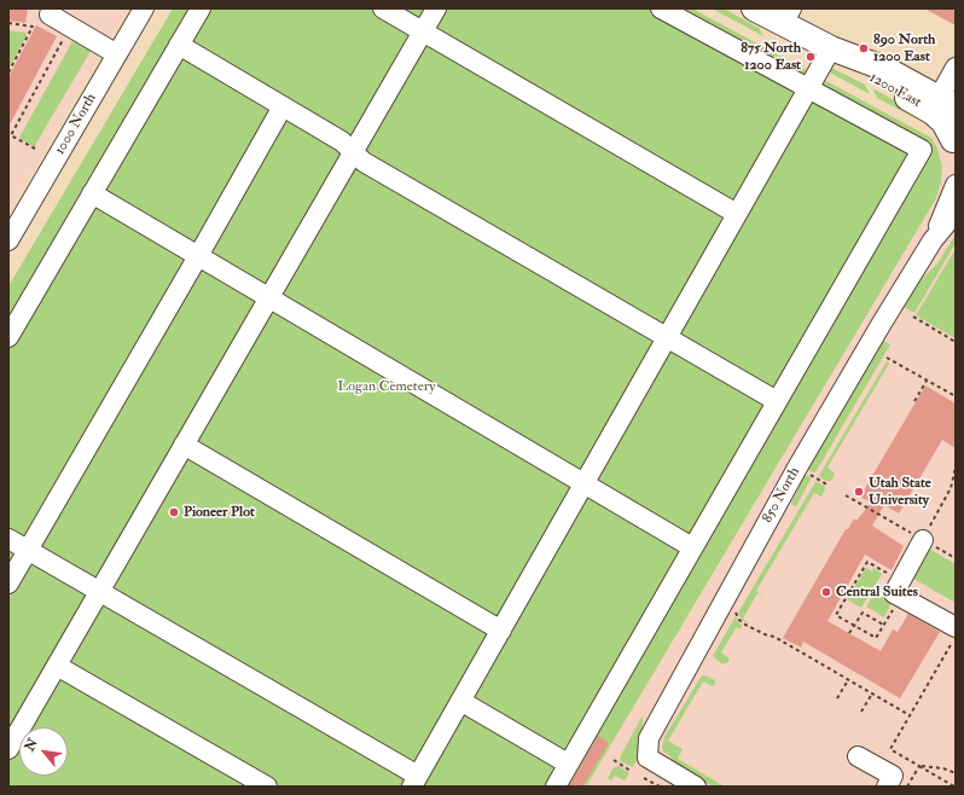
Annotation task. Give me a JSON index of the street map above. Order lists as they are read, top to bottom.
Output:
{
  "streets": {
    "main road": ["1200 East"],
    "street": ["1000 North", "850 North"]
  },
  "parks": ["Logan Cemetery"],
  "places": [
    "890 North 1200 East",
    "875 North 1200 East",
    "Utah State University",
    "Pioneer Plot",
    "Central Suites"
  ],
  "north": "top left"
}
